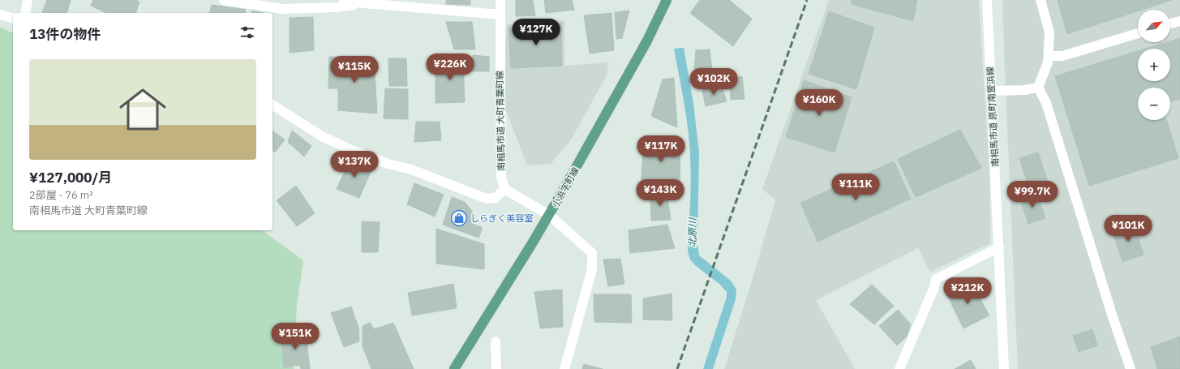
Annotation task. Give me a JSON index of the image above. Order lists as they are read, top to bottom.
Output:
{
  "streets": {
    "main road": ["小浜字町線"],
    "street": ["南相馬市道 原町南萱浜線", "南相馬市道 大町青葉町線"]
  },
  "water": ["北原川"],
  "places": {
    "shop": ["しらぎく美容室"]
  },
  "north": "top right",
  "page": {
    "map_buttons": ["+", "−"],
    "heading": "13件の物件",
    "price": [
      "¥127K",
      "¥226K",
      "¥115K",
      "¥102K",
      "¥160K",
      "¥117K",
      "¥137K",
      "¥111K",
      "¥143K",
      "¥99.7K",
      "¥101K",
      "¥212K",
      "¥151K"
    ],
    "list": [
      {
        "name": "¥127,000/月",
        "note": "2部屋 · 76 m² · 南相馬市道 大町青葉町線"
      }
    ]
  }
}
